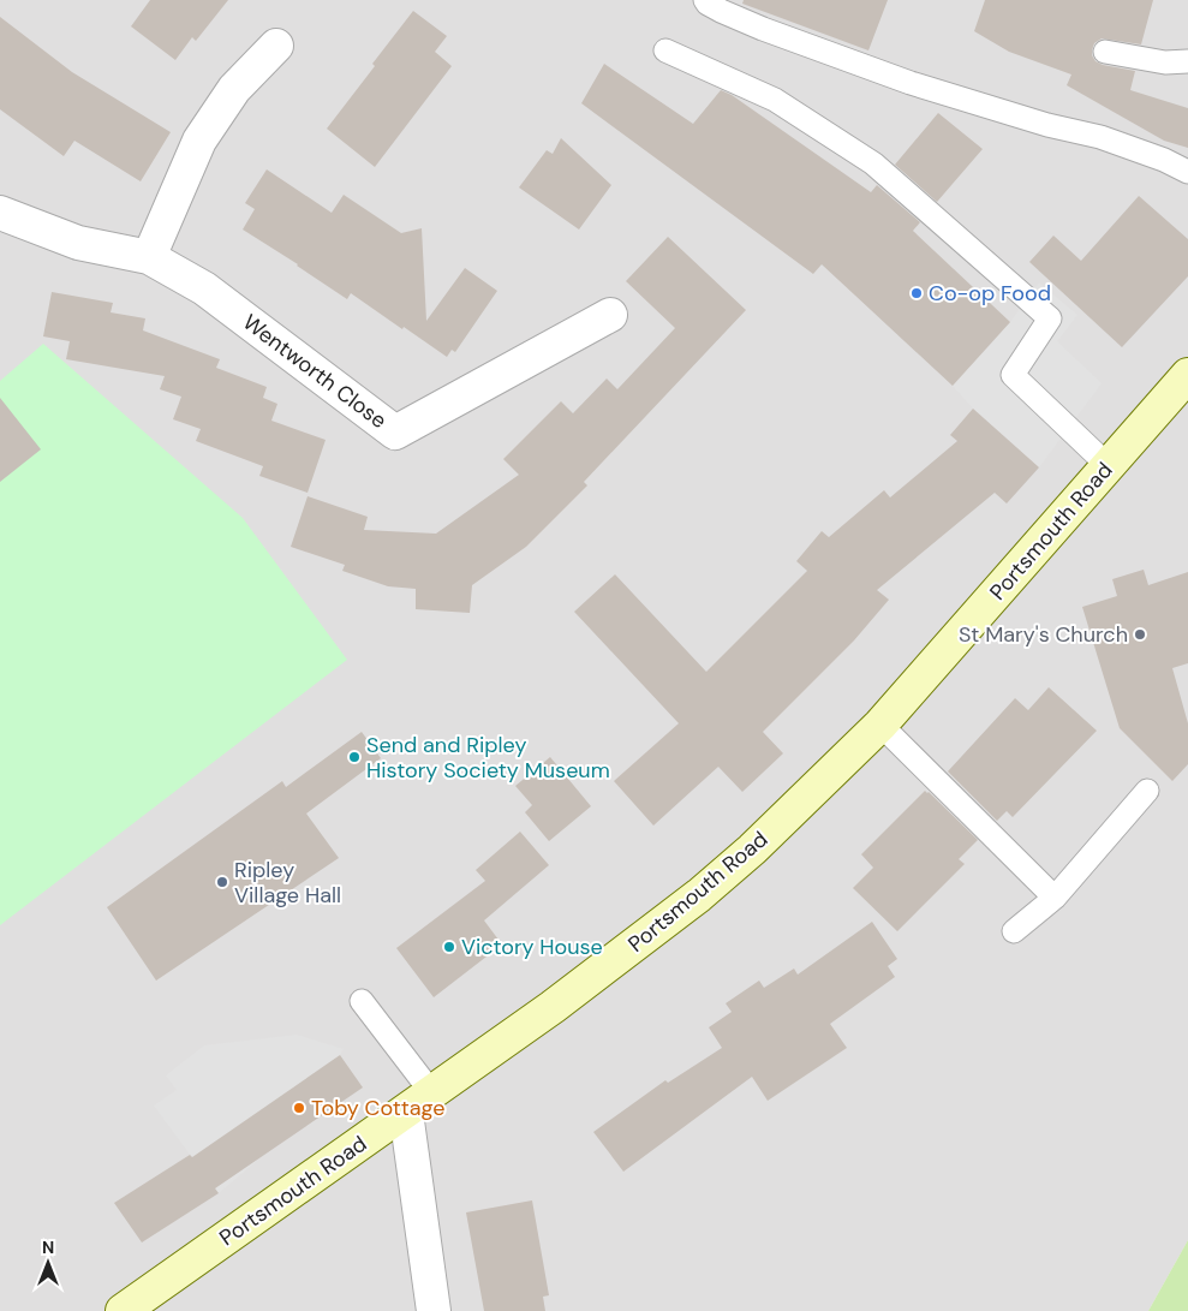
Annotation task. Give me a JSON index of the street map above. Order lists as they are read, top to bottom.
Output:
{
  "streets": {
    "main road": ["Portsmouth Road"],
    "street": ["Wentworth Close"]
  },
  "places": [
    "Co-op Food",
    "St Mary's Church",
    "Send and Ripley History Society Museum",
    "Ripley Village Hall",
    "Victory House",
    "Toby Cottage"
  ],
  "north": "top"
}
